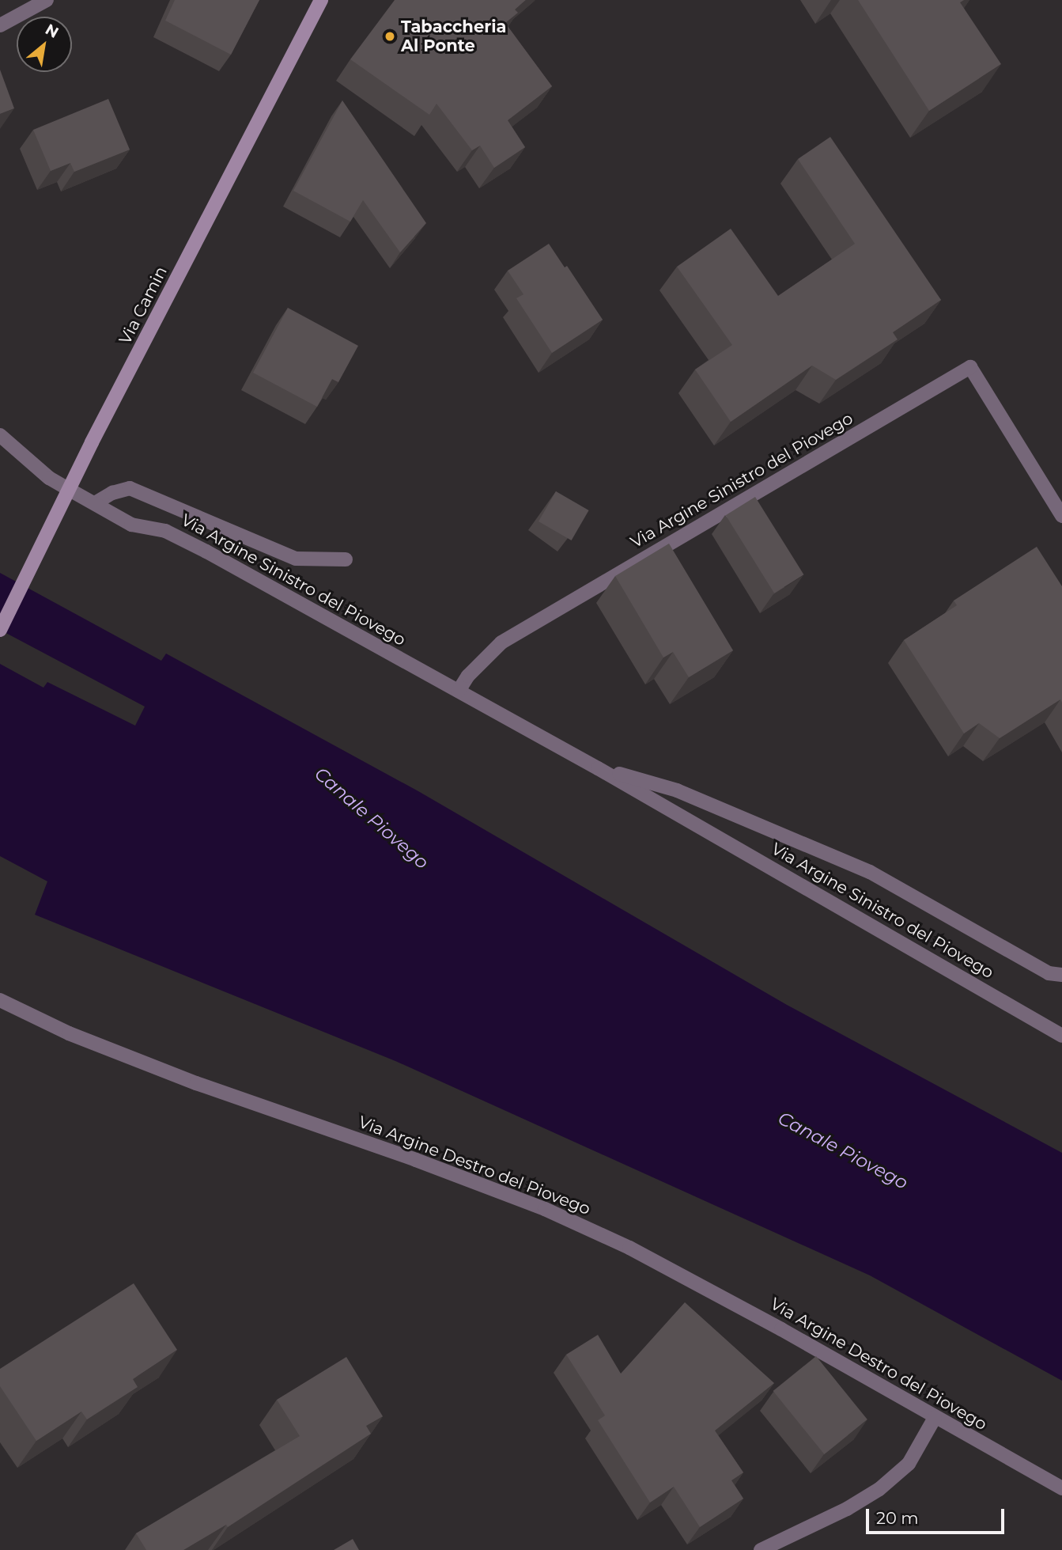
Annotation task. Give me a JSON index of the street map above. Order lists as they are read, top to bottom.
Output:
{
  "streets": {
    "street": ["Via Camin", "Via Argine Sinistro del Piovego", "Via Argine Destro del Piovego"]
  },
  "crossings": [
    ["Via Camin", "Via Argine Sinistro del Piovego"]
  ],
  "water": ["Canale Piovego"],
  "places": ["Tabaccheria Al Ponte"],
  "scale_bar": "20 m",
  "north": "top right"
}
